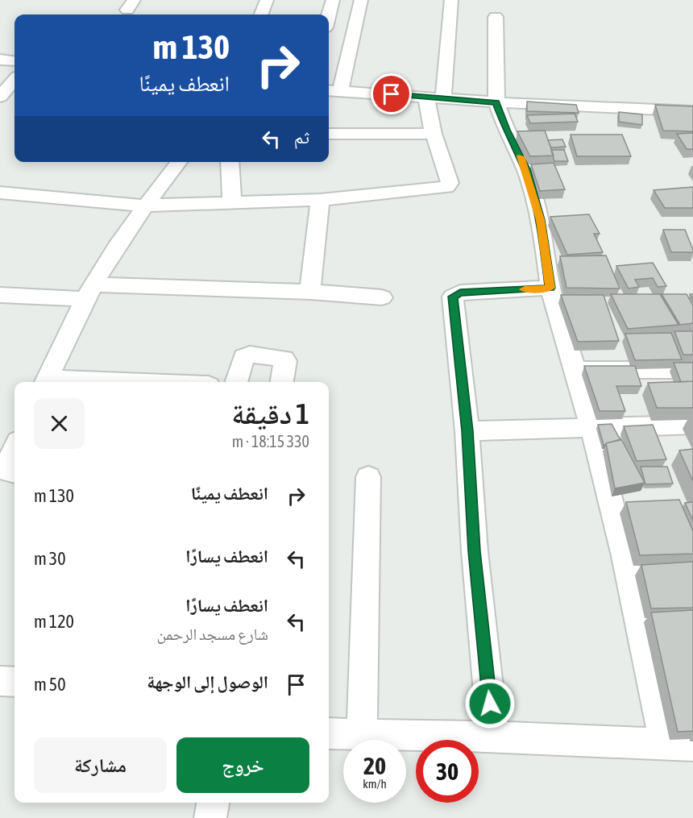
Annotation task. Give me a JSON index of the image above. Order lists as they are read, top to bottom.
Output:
{
  "page": {
    "turn": ["130 m", "انعطف يمينًا"],
    "then": "ثم",
    "heading": ["1 دقيقة", "330 m · 18:15"],
    "list": [
      {
        "name": "انعطف يمينًا",
        "value": "130 m"
      },
      {
        "name": "انعطف يسارًا",
        "value": "30 m"
      },
      {
        "name": "انعطف يسارًا",
        "note": "شارع مسجد الرحمن",
        "value": "120 m"
      },
      {
        "name": "الوصول إلى الوجهة",
        "value": "50 m"
      }
    ],
    "buttons": ["خروج", "مشاركة"],
    "speed": "20 km/h",
    "limit": "30"
  }
}
